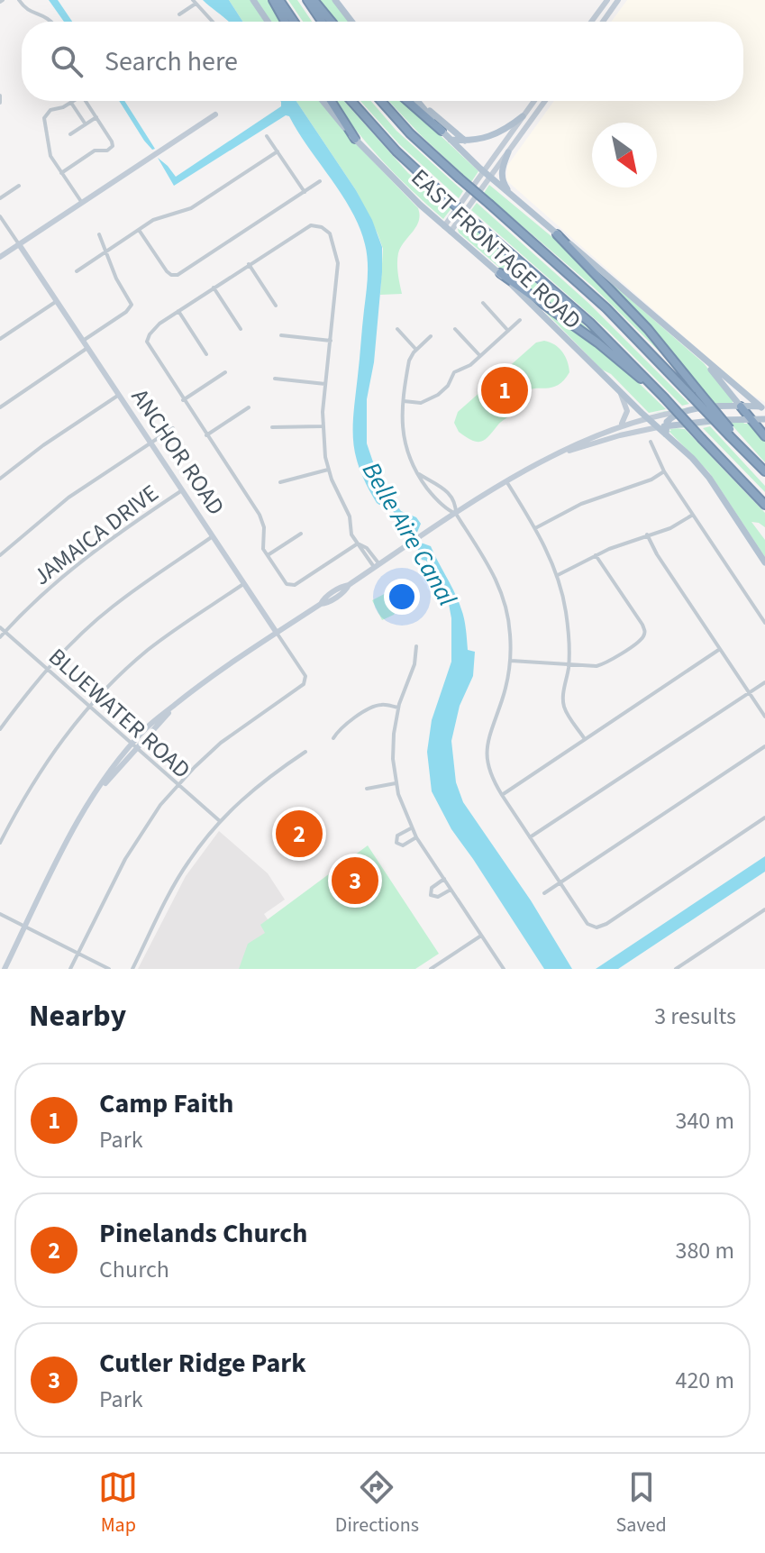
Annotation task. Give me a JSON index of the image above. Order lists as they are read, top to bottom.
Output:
{
  "streets": {
    "main road": ["EAST FRONTAGE ROAD"],
    "street": ["ANCHOR ROAD", "JAMAICA DRIVE", "BLUEWATER ROAD"]
  },
  "crossings": [
    ["ANCHOR ROAD", "JAMAICA DRIVE"],
    ["ANCHOR ROAD", "BLUEWATER ROAD"],
    ["JAMAICA DRIVE", "BLUEWATER ROAD"]
  ],
  "water": ["Belle Aire Canal"],
  "north": "bottom right",
  "page": {
    "search": "Search here",
    "pins": ["1", "2", "3"],
    "heading": ["Nearby", "3 results"],
    "list": [
      {
        "mark": "1",
        "name": "Camp Faith",
        "note": "Park",
        "value": "340 m"
      },
      {
        "mark": "2",
        "name": "Pinelands Church",
        "note": "Church",
        "value": "380 m"
      },
      {
        "mark": "3",
        "name": "Cutler Ridge Park",
        "note": "Park",
        "value": "420 m"
      }
    ],
    "nav": ["Map", "Directions", "Saved"]
  }
}
